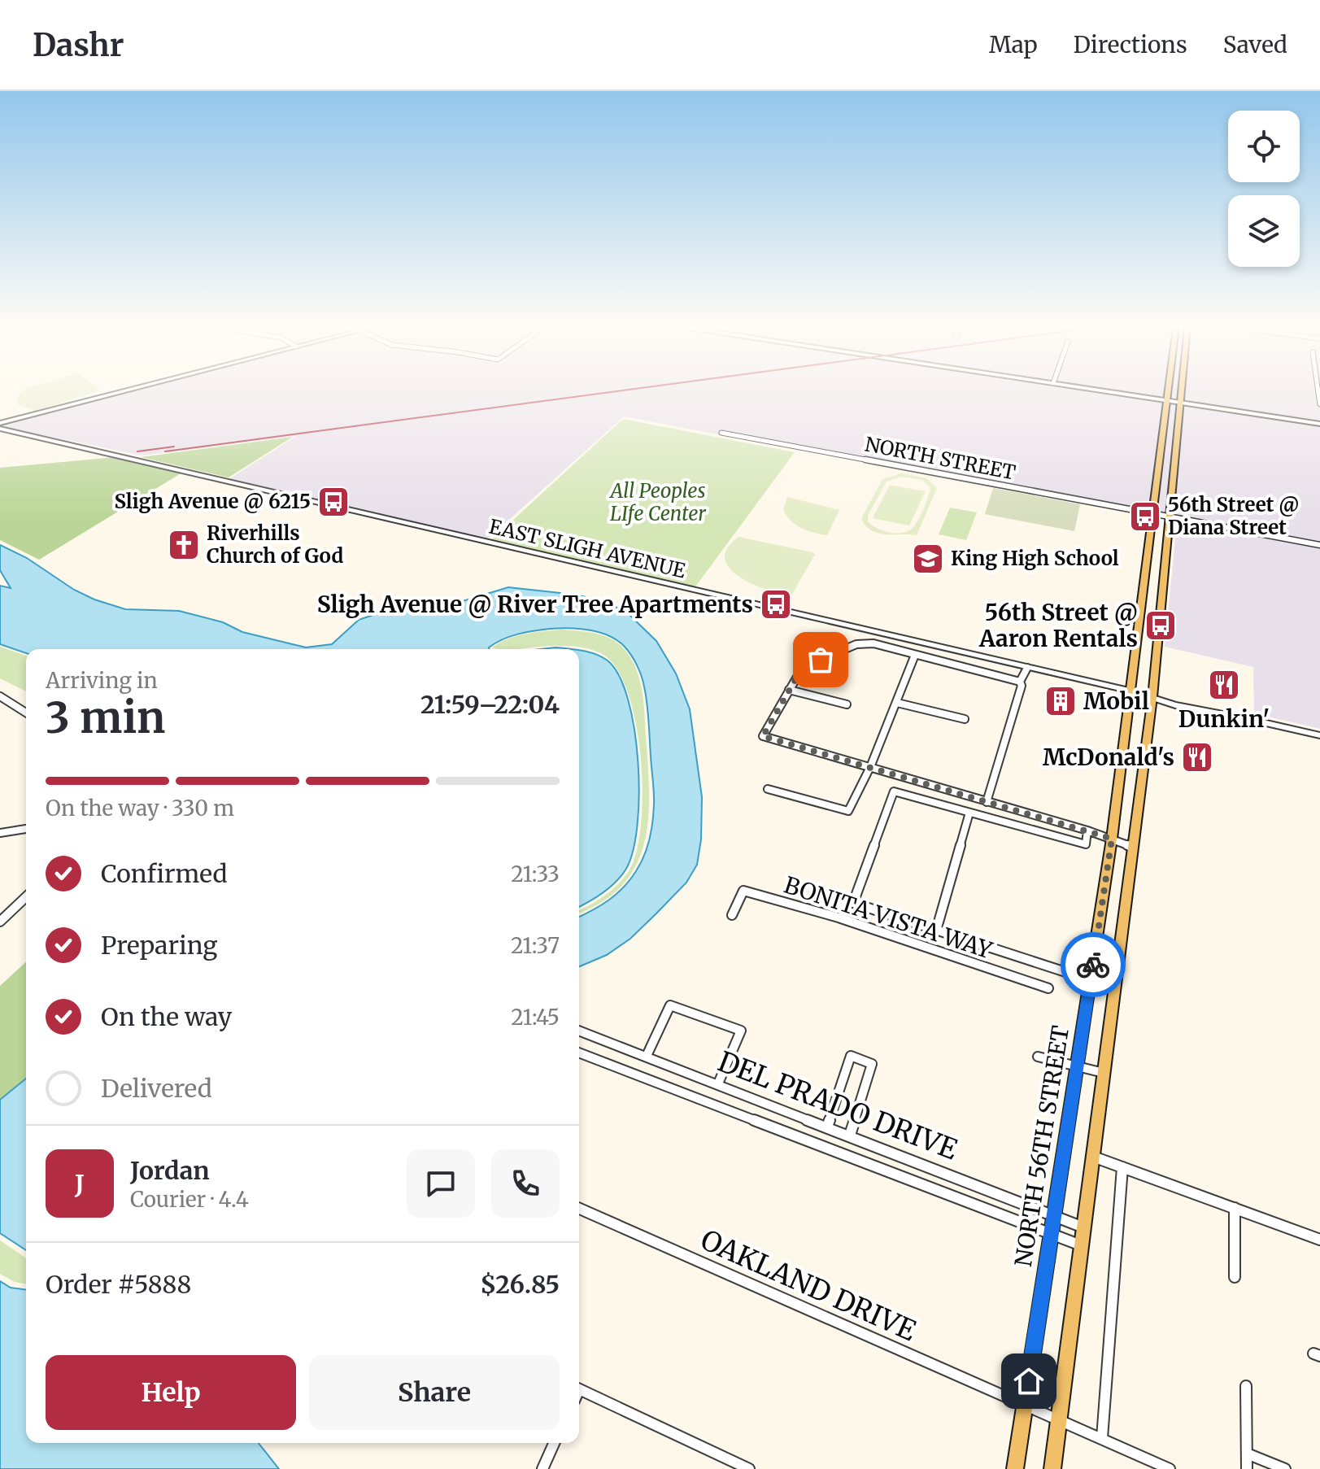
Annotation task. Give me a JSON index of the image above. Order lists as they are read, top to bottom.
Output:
{
  "streets": {
    "main road": ["NORTH 56TH STREET"],
    "street": [
      "NORTH STREET",
      "EAST SLIGH AVENUE",
      "BONITA VISTA WAY",
      "DEL PRADO DRIVE",
      "OAKLAND DRIVE"
    ]
  },
  "crossings": [
    ["NORTH STREET", "NORTH 56TH STREET"],
    ["EAST SLIGH AVENUE", "NORTH 56TH STREET"],
    ["DEL PRADO DRIVE", "NORTH 56TH STREET"],
    ["NORTH 56TH STREET", "OAKLAND DRIVE"]
  ],
  "parks": ["All Peoples LIfe Center"],
  "places": {
    "bus stop": [
      "Sligh Avenue @ 6215",
      "56th Street @ Diana Street",
      "Sligh Avenue @ River Tree Apartments",
      "56th Street @ Aaron Rentals"
    ],
    "church": ["Riverhills Church of God"],
    "school or university": ["King High School"],
    "restaurant": ["Dunkin'", "McDonald's"],
    "building": ["Mobil"]
  },
  "page": {
    "header": "Dashr",
    "nav": ["Map", "Directions", "Saved"],
    "heading": ["3 min", "Arriving in", "21:59–22:04"],
    "panel": [
      "Jordan",
      "Courier · 4.4",
      "Order #5888",
      "$26.85"
    ],
    "bar": "On the way · 330 m",
    "list": [
      ["Confirmed", "21:33"],
      ["Preparing", "21:37"],
      ["On the way", "21:45"],
      "Delivered"
    ],
    "round": "J",
    "buttons": ["Help", "Share"]
  }
}
